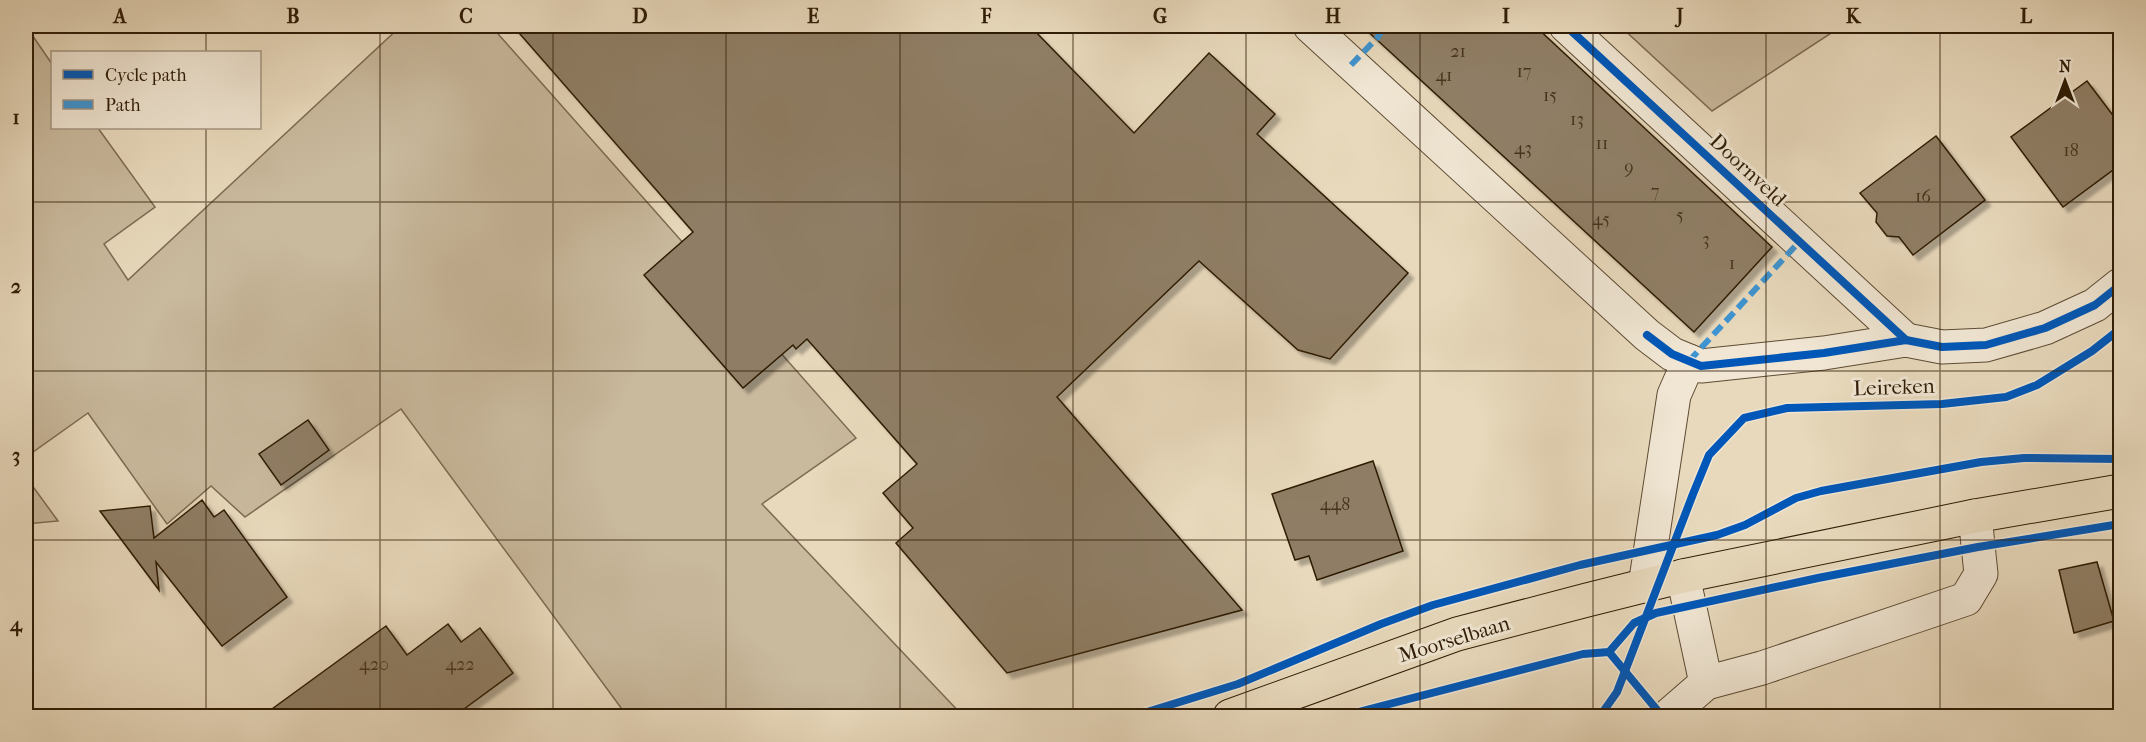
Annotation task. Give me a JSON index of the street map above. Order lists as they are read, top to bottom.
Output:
{
  "streets": {
    "main road": ["Moorselbaan"],
    "street": ["Doornveld"],
    "cycle path": ["Leireken"]
  },
  "house_numbers": [
    "21",
    "17",
    "41",
    "15",
    "13",
    "11",
    "43",
    "18",
    "9",
    "7",
    "16",
    "5",
    "45",
    "3",
    "1",
    "448",
    "420",
    "422"
  ],
  "legend": ["Cycle path", "Path"],
  "north": "top",
  "grid": {
    "columns": [
      "A",
      "B",
      "C",
      "D",
      "E",
      "F",
      "G",
      "H",
      "I",
      "J",
      "K",
      "L"
    ],
    "rows": [
      "1",
      "2",
      "3",
      "4"
    ]
  }
}
